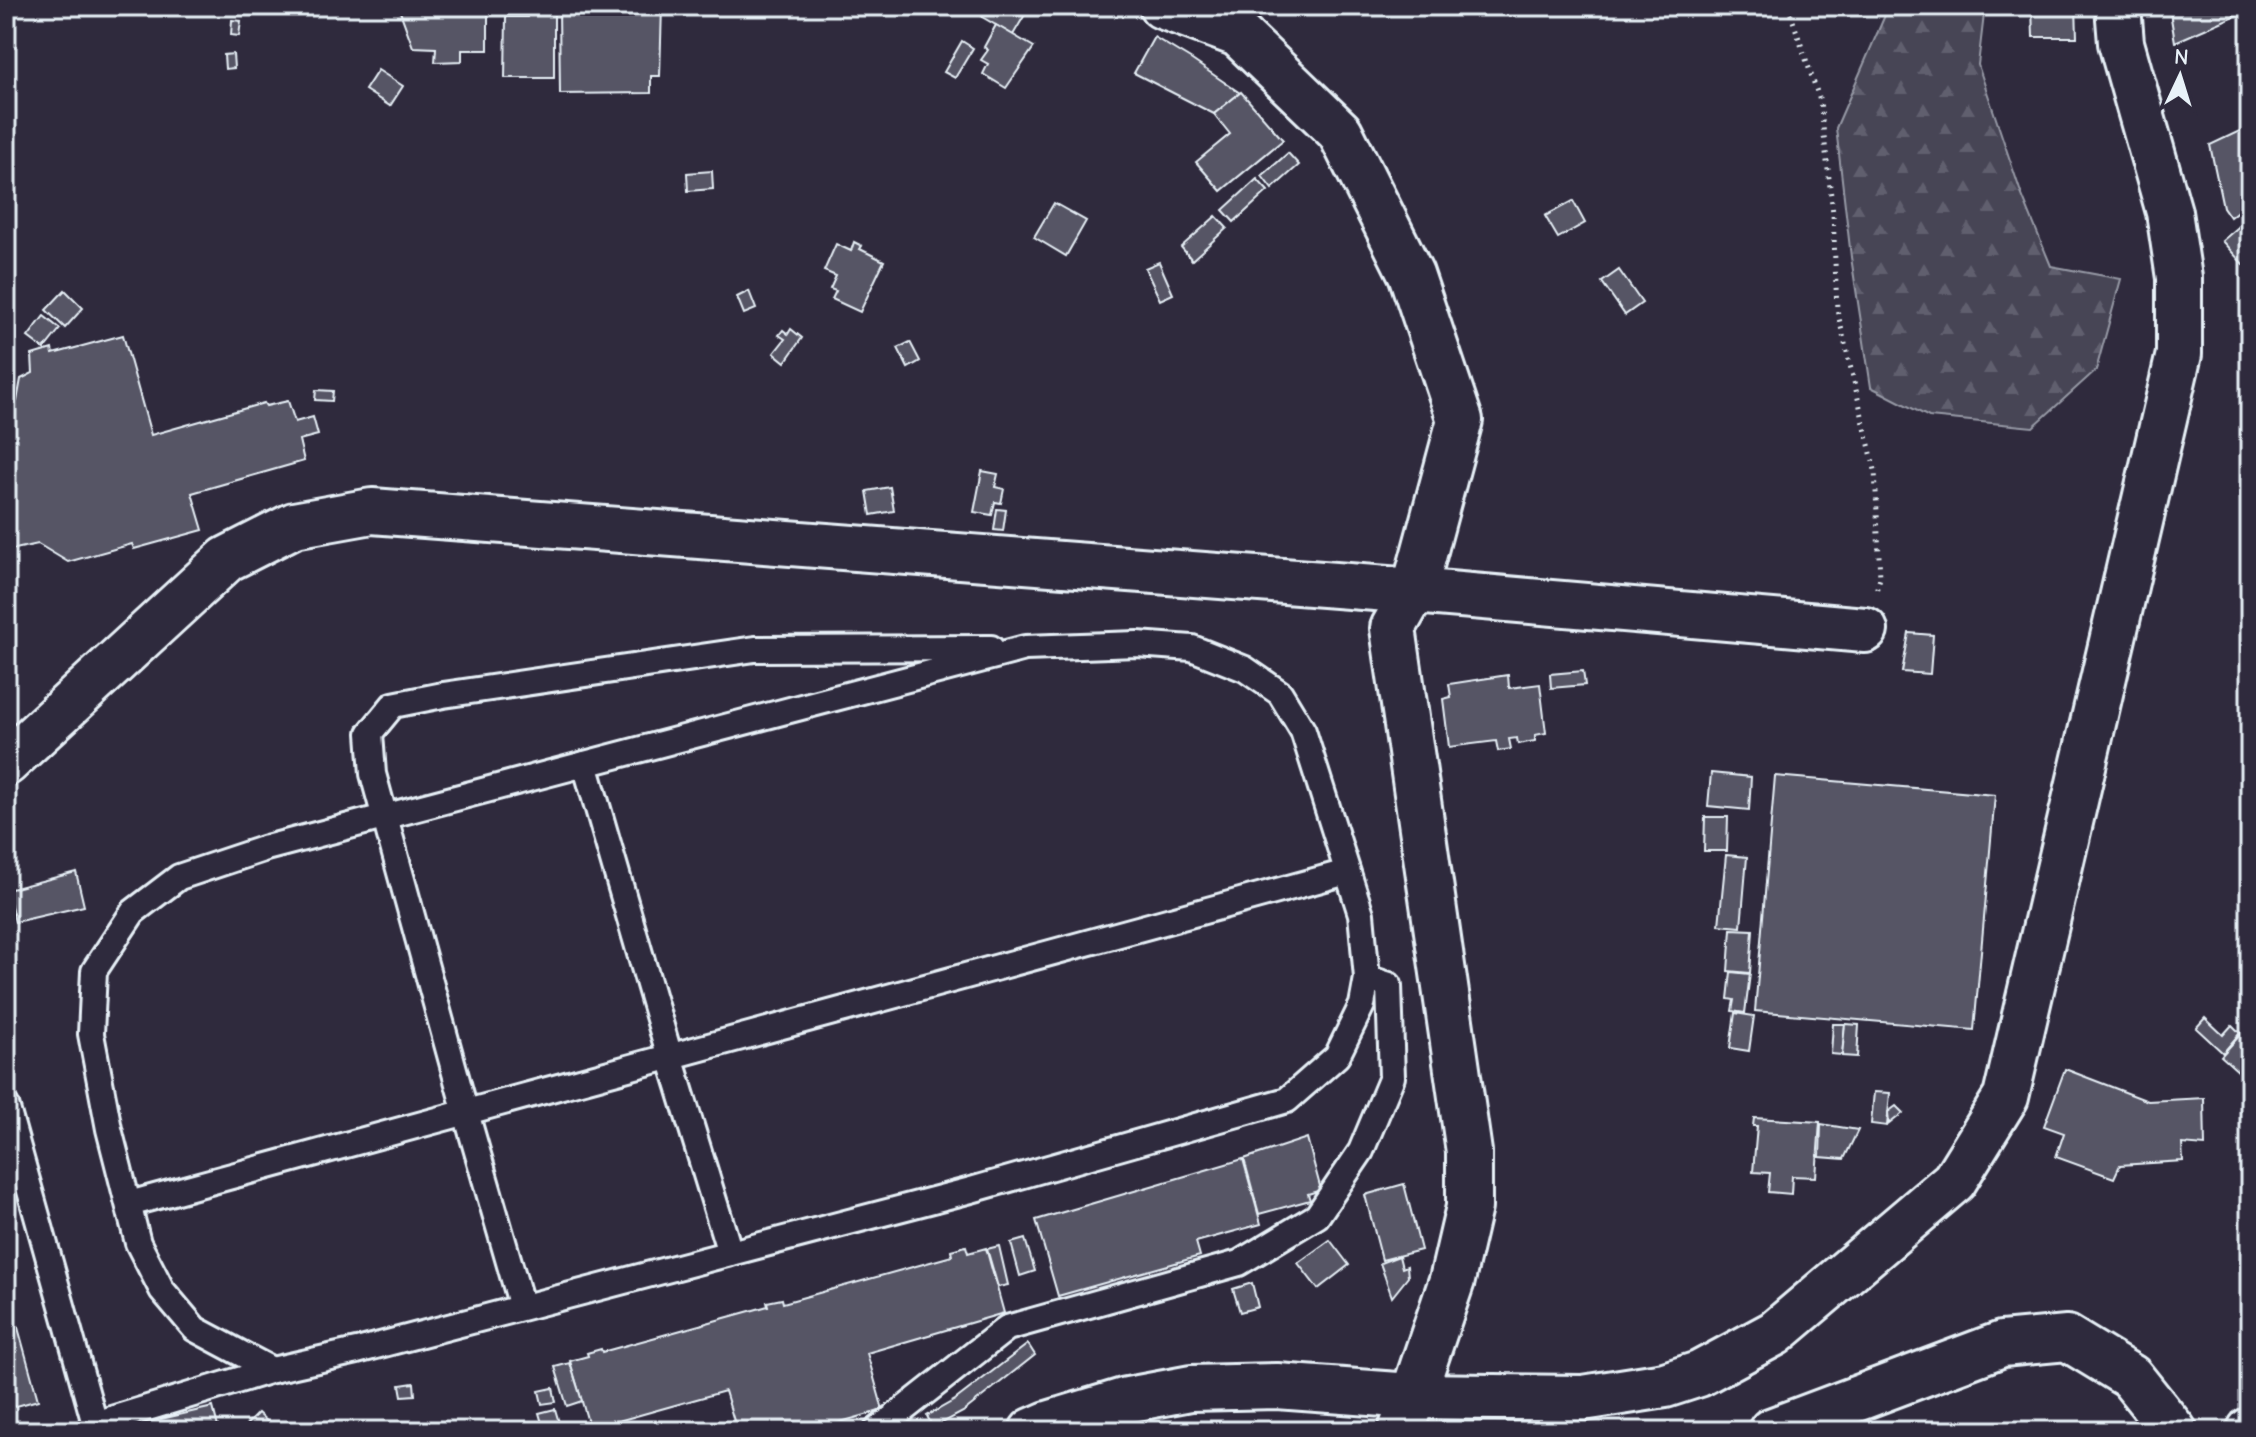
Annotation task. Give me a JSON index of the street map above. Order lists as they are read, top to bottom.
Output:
{
  "north": "top"
}
